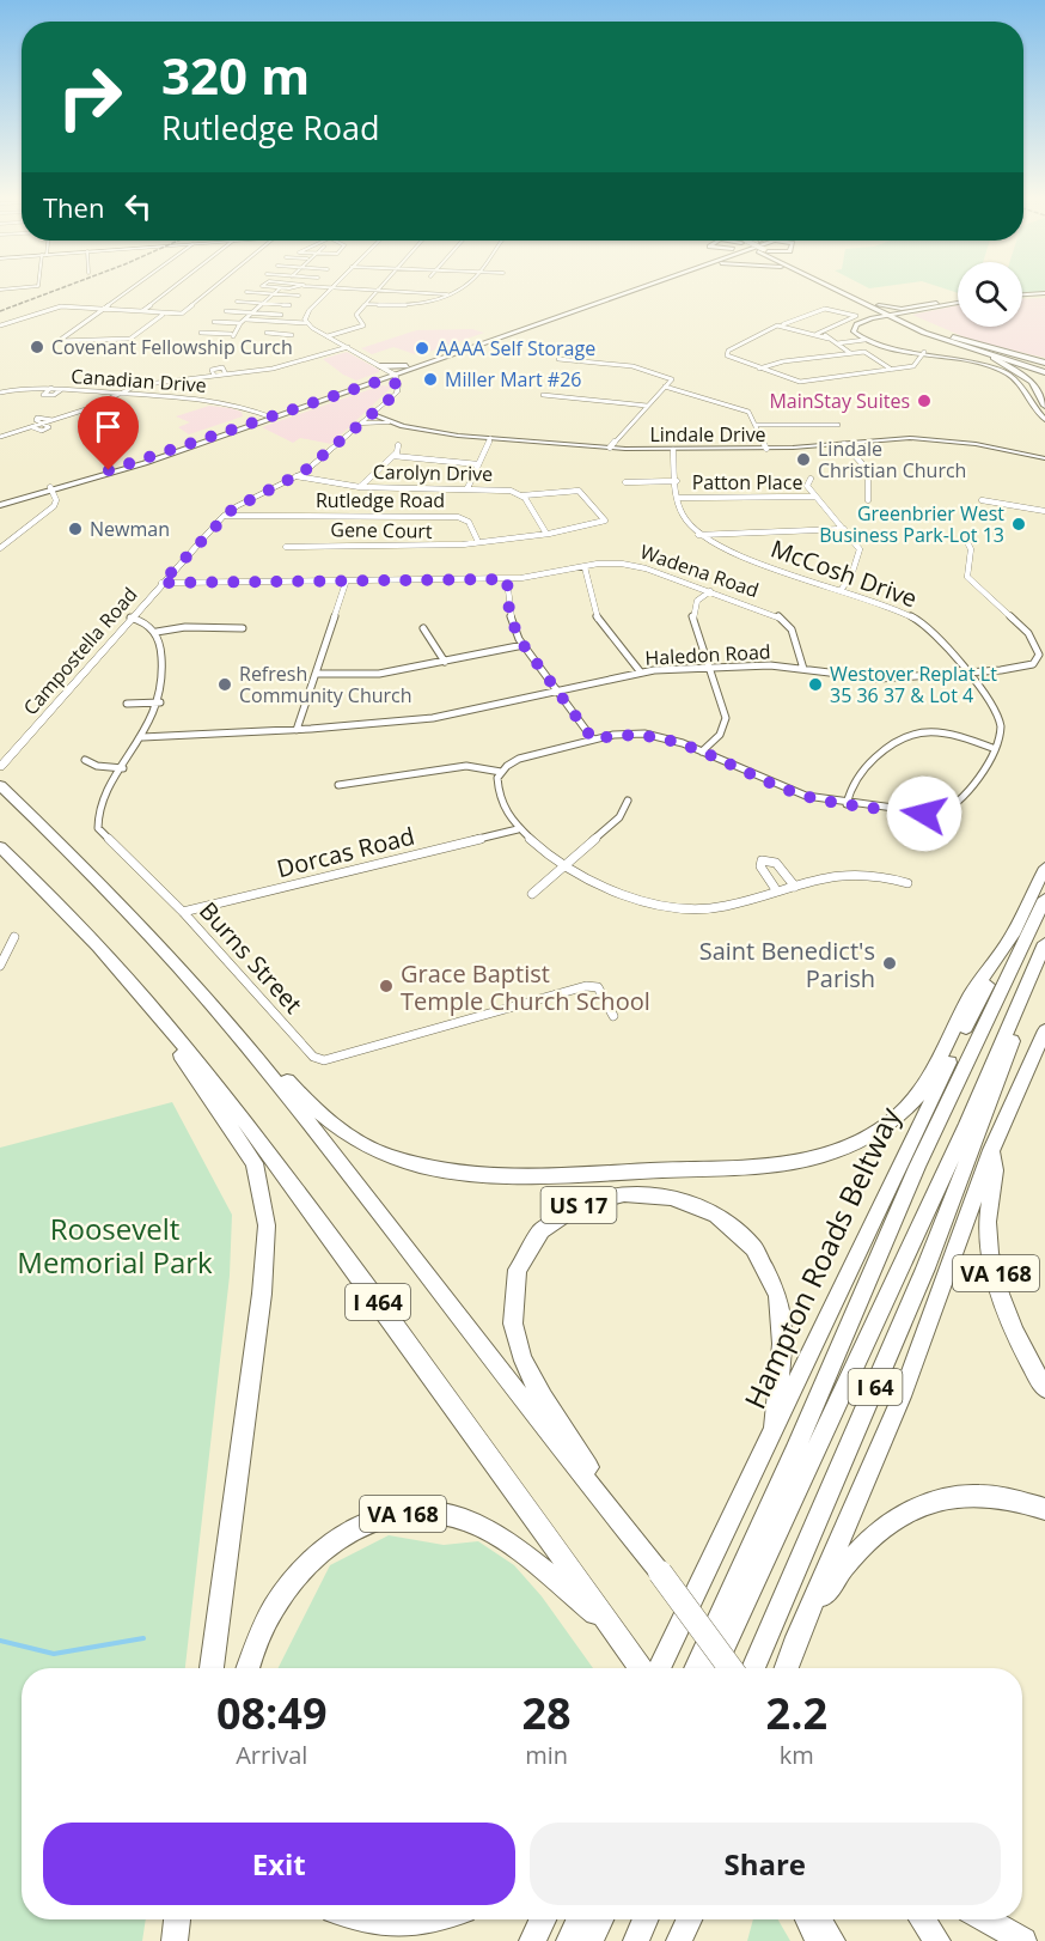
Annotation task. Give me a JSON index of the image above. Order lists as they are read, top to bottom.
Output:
{
  "streets": {
    "highway": [
      "US 17",
      "Hampton Roads Beltway",
      "VA 168",
      "I 464",
      "I 64"
    ],
    "main road": ["Campostella Road"],
    "street": [
      "Canadian Drive",
      "Lindale Drive",
      "Carolyn Drive",
      "Patton Place",
      "Rutledge Road",
      "Gene Court",
      "Wadena Road",
      "McCosh Drive",
      "Haledon Road",
      "Dorcas Road",
      "Burns Street"
    ]
  },
  "crossings": [
    ["Lindale Drive", "McCosh Drive"],
    ["Lindale Drive", "Campostella Road"],
    ["Carolyn Drive", "Gene Court"],
    ["Carolyn Drive", "Campostella Road"],
    ["Patton Place", "McCosh Drive"],
    ["Rutledge Road", "Gene Court"],
    ["Rutledge Road", "Campostella Road"],
    ["Wadena Road", "Campostella Road"],
    ["Wadena Road", "Haledon Road"],
    ["McCosh Drive", "Haledon Road"],
    ["Haledon Road", "Burns Street"],
    ["Dorcas Road", "Burns Street"],
    ["US 17", "Hampton Roads Beltway"],
    ["US 17", "I 464"],
    ["VA 168", "I 464"]
  ],
  "parks": ["Roosevelt Memorial Park"],
  "places": [
    "Covenant Fellowship Curch",
    "AAAA Self Storage",
    "Miller Mart #26",
    "MainStay Suites",
    "Lindale Christian Church",
    "Greenbrier West Business Park-Lot 13",
    "Newman",
    "Refresh Community Church",
    "Westover Replat Lt 35 36 37 & Lot 4",
    "Saint Benedict's Parish",
    "Grace Baptist Temple Church School"
  ],
  "page": {
    "turn": ["320 m", "Rutledge Road"],
    "then": "Then",
    "eta": [
      "08:49",
      "Arrival",
      "28",
      "min",
      "2.2",
      "km"
    ],
    "buttons": ["Exit", "Share"]
  }
}
